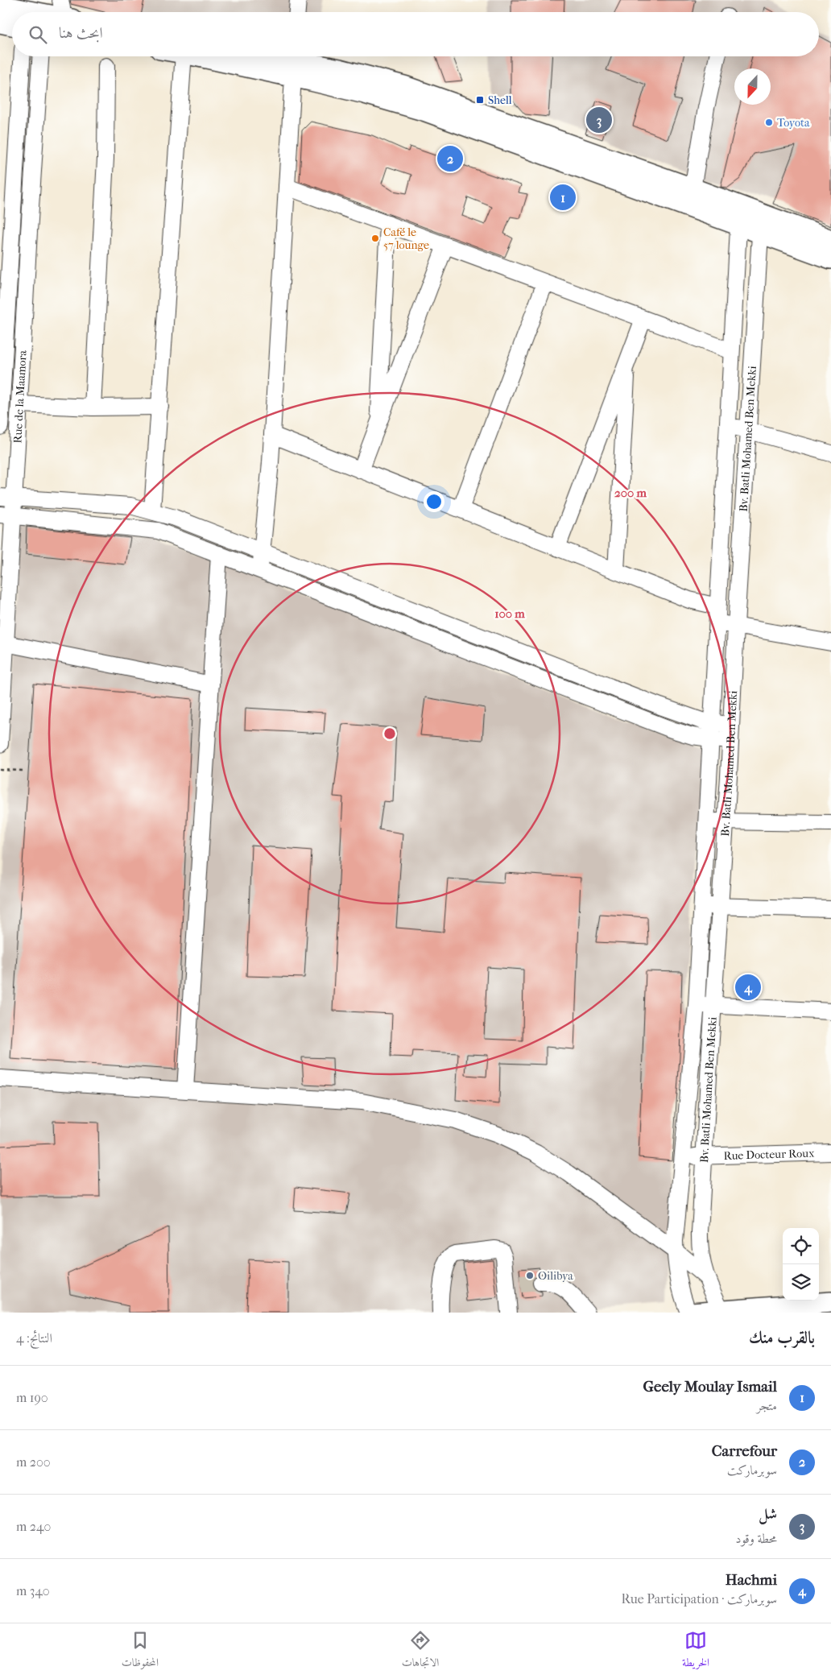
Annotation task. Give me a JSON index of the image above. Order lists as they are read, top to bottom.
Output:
{
  "streets": {
    "street": ["Rue de la Maamora", "Bv. Batli Mohamed Ben Mekki", "Rue Docteur Roux"]
  },
  "crossings": [
    ["Bv. Batli Mohamed Ben Mekki", "Rue Docteur Roux"]
  ],
  "places": {
    "transit": ["Shell"],
    "other": ["Toyota", "Café le 57 lounge", "Oilibya"]
  },
  "north": "bottom",
  "page": {
    "search": "ابحث هنا",
    "pins": [
      "3",
      "2",
      "1",
      "4"
    ],
    "heading": ["بالقرب منك", "النتائج: 4"],
    "list": [
      {
        "mark": "1",
        "name": "Geely Moulay Ismail",
        "note": "متجر",
        "value": "190 m"
      },
      {
        "mark": "2",
        "name": "Carrefour",
        "note": "سوبرماركت",
        "value": "200 m"
      },
      {
        "mark": "3",
        "name": "شل",
        "note": "محطة وقود",
        "value": "240 m"
      },
      {
        "mark": "4",
        "name": "Hachmi",
        "note": "سوبرماركت · Rue Participation",
        "value": "340 m"
      }
    ],
    "nav": ["الخريطة", "الاتجاهات", "المحفوظات"]
  },
  "rings": ["200 m", "100 m"]
}
